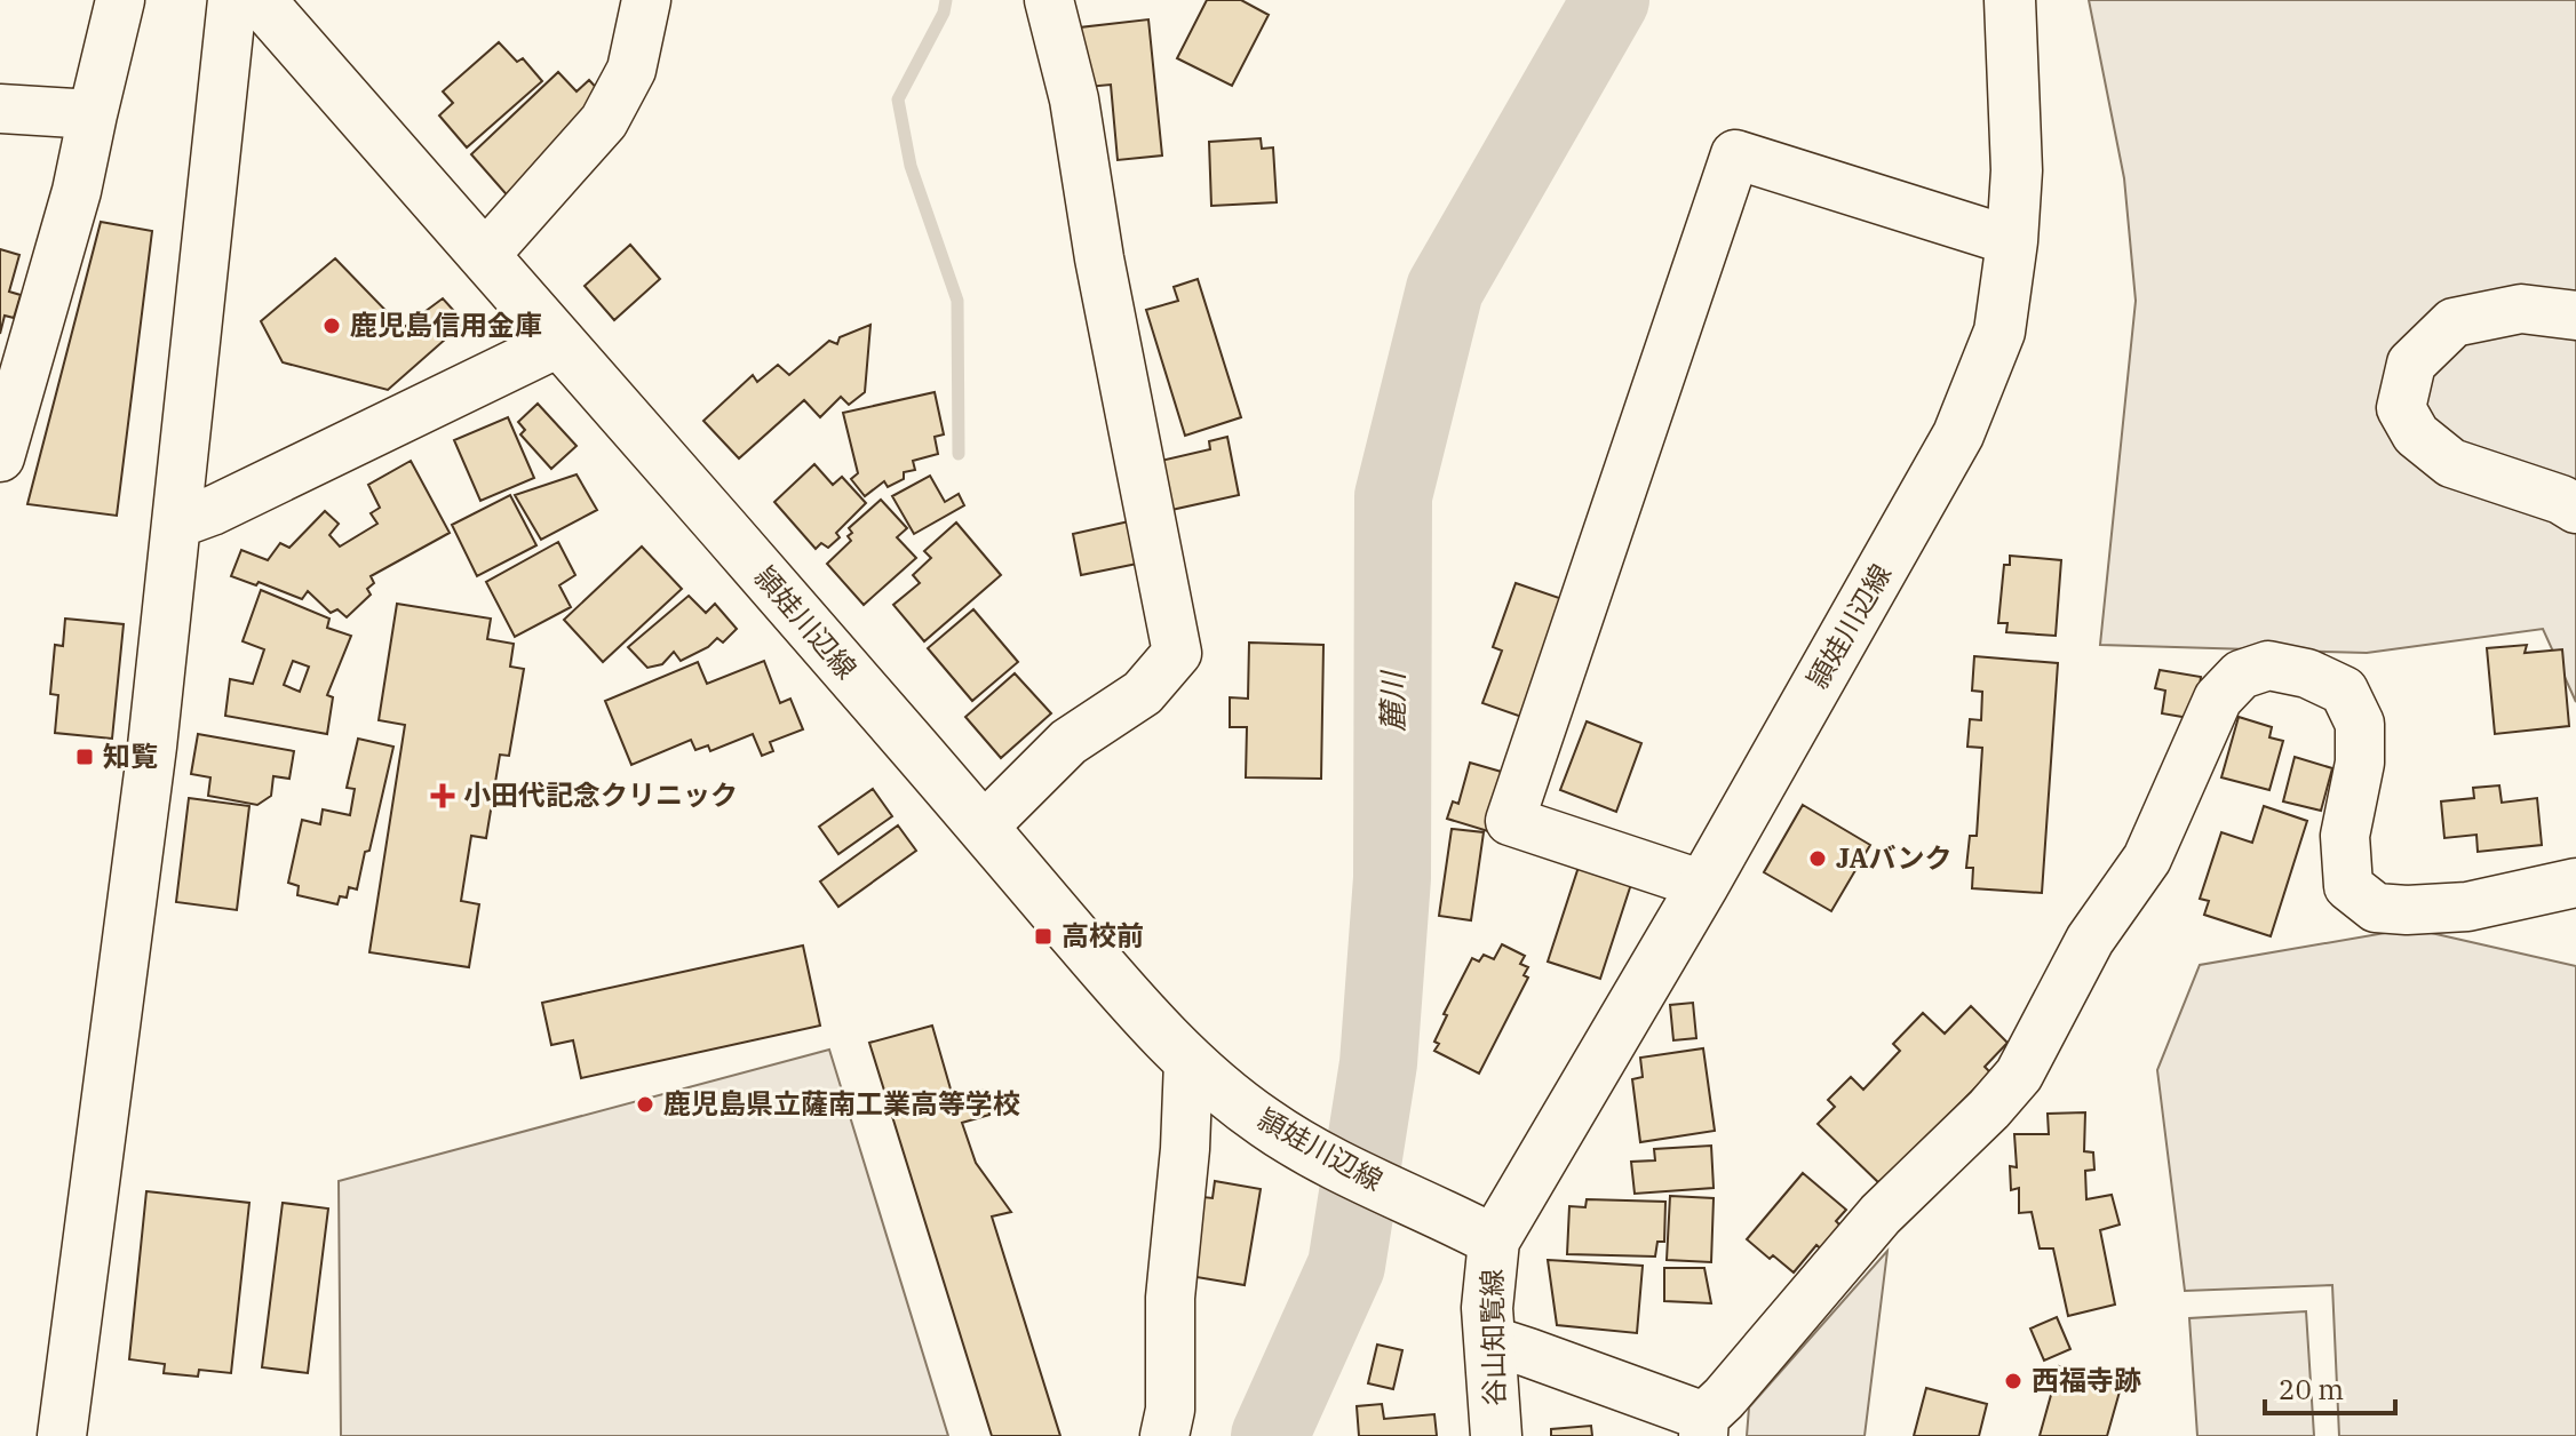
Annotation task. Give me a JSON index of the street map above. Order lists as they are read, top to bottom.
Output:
{
  "streets": {
    "main road": ["頴娃川辺線", "谷山知覧線"]
  },
  "crossings": [
    ["頴娃川辺線", "谷山知覧線"]
  ],
  "water": ["麓川"],
  "places": {
    "other": [
      "鹿児島信用金庫",
      "JAバンク",
      "鹿児島県立薩南工業高等学校",
      "西福寺跡"
    ],
    "transit": ["知覧", "高校前"],
    "health": ["小田代記念クリニック"]
  },
  "scale_bar": "20 m"
}
